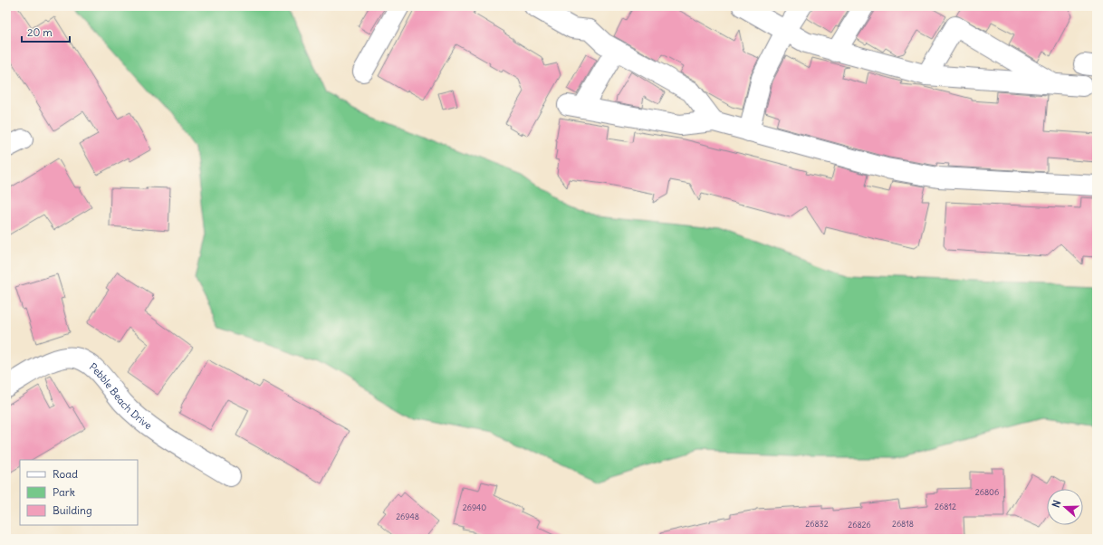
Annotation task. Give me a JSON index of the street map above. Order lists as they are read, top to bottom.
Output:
{
  "streets": {
    "street": ["Pebble Beach Drive"]
  },
  "house_numbers": [
    "26806",
    "26812",
    "26940",
    "26948",
    "26832",
    "26818",
    "26826"
  ],
  "legend": ["Road", "Park", "Building"],
  "scale_bar": "20 m",
  "north": "left"
}
